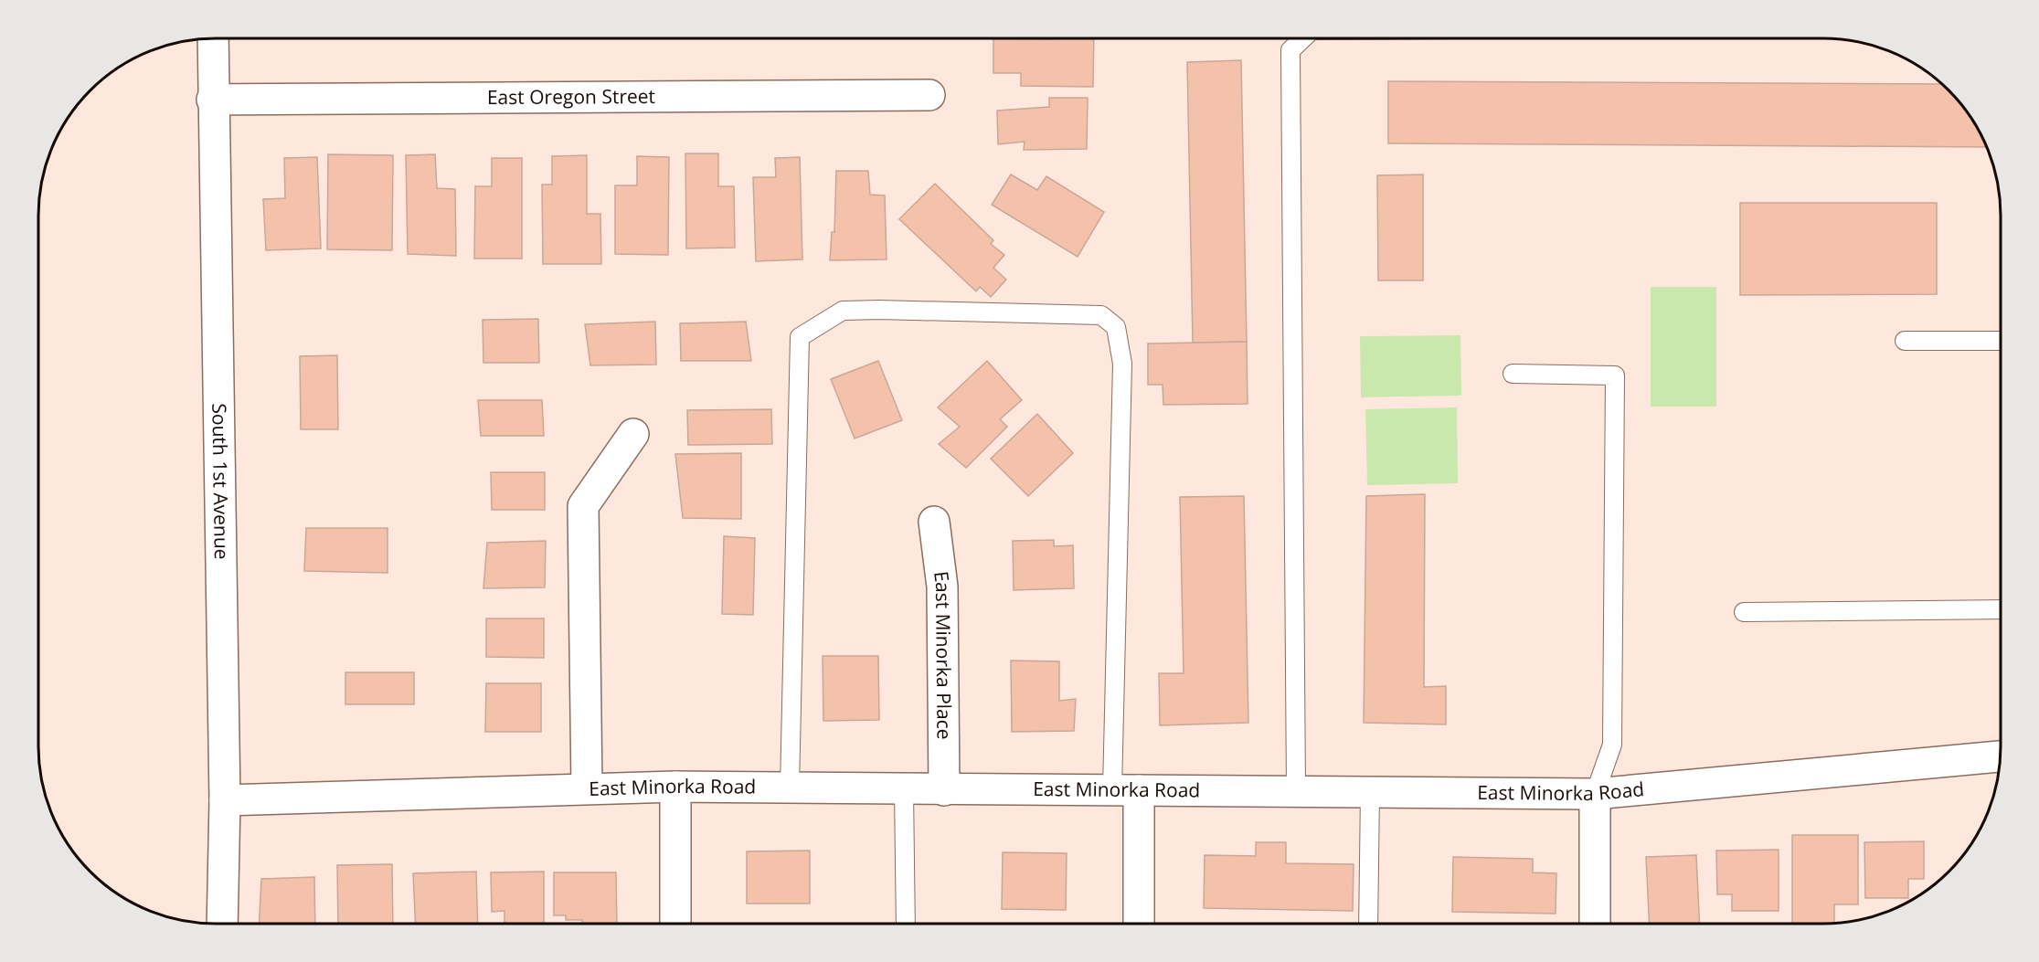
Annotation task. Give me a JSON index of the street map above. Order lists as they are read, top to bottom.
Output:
{
  "streets": {
    "street": [
      "East Oregon Street",
      "South 1st Avenue",
      "East Minorka Place",
      "East Minorka Road"
    ]
  },
  "crossings": [
    ["East Oregon Street", "South 1st Avenue"],
    ["South 1st Avenue", "East Minorka Road"],
    ["East Minorka Place", "East Minorka Road"]
  ]
}
